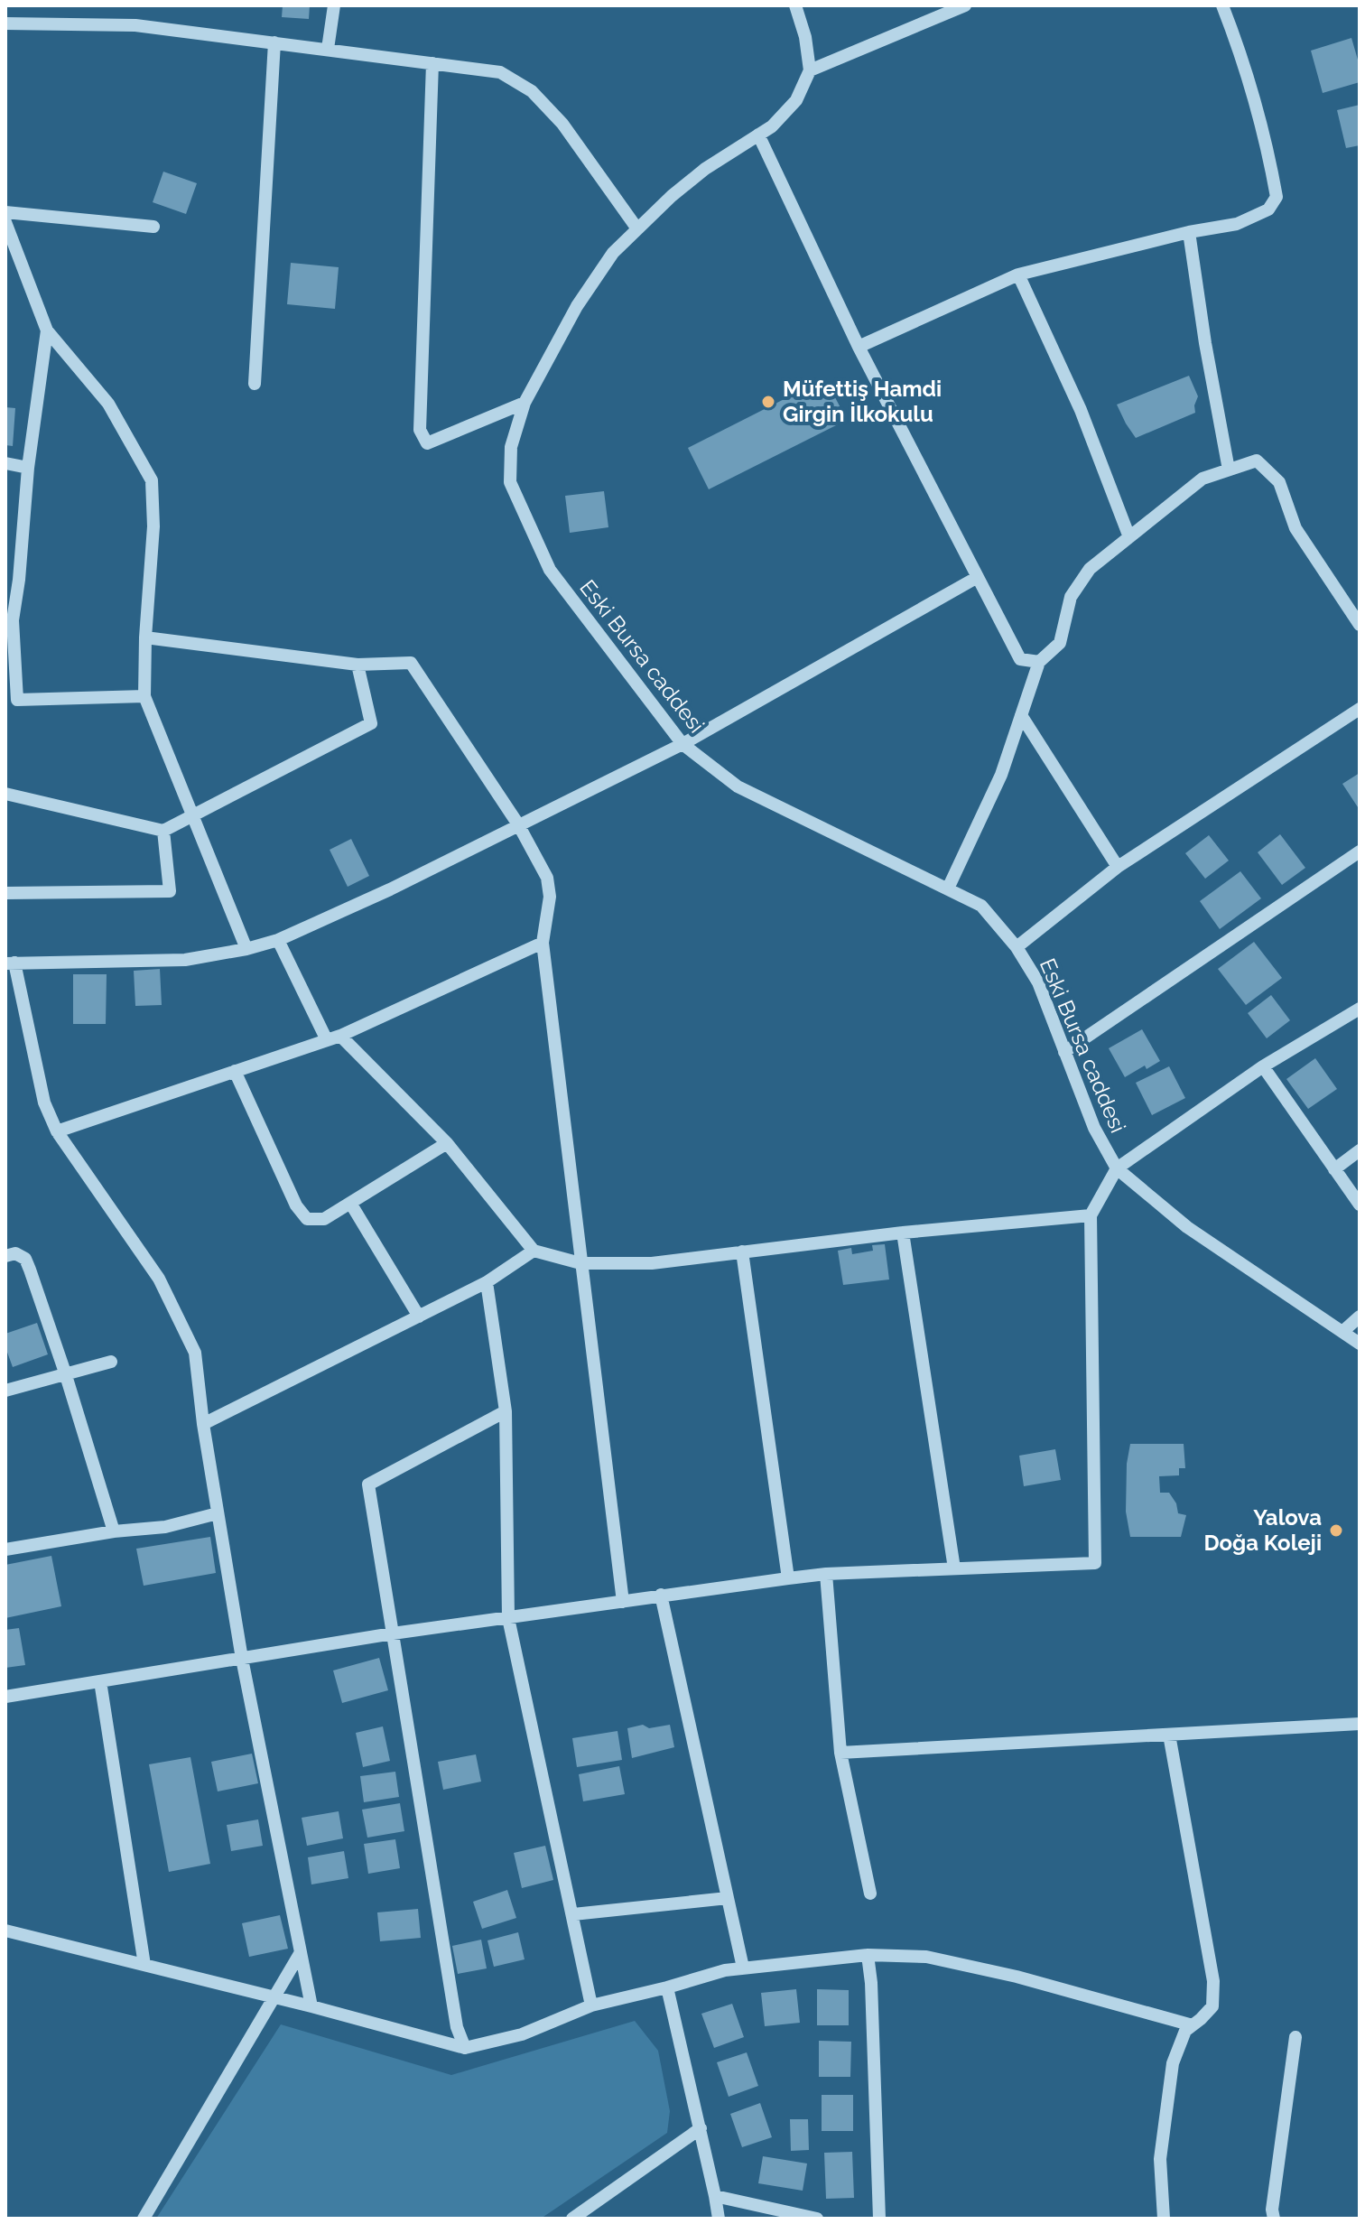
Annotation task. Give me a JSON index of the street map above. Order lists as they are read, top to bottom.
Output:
{
  "streets": {
    "street": ["Eski Bursa caddesi"]
  },
  "places": ["Müfettiş Hamdi Girgin İlkokulu", "Yalova Doğa Koleji"]
}
